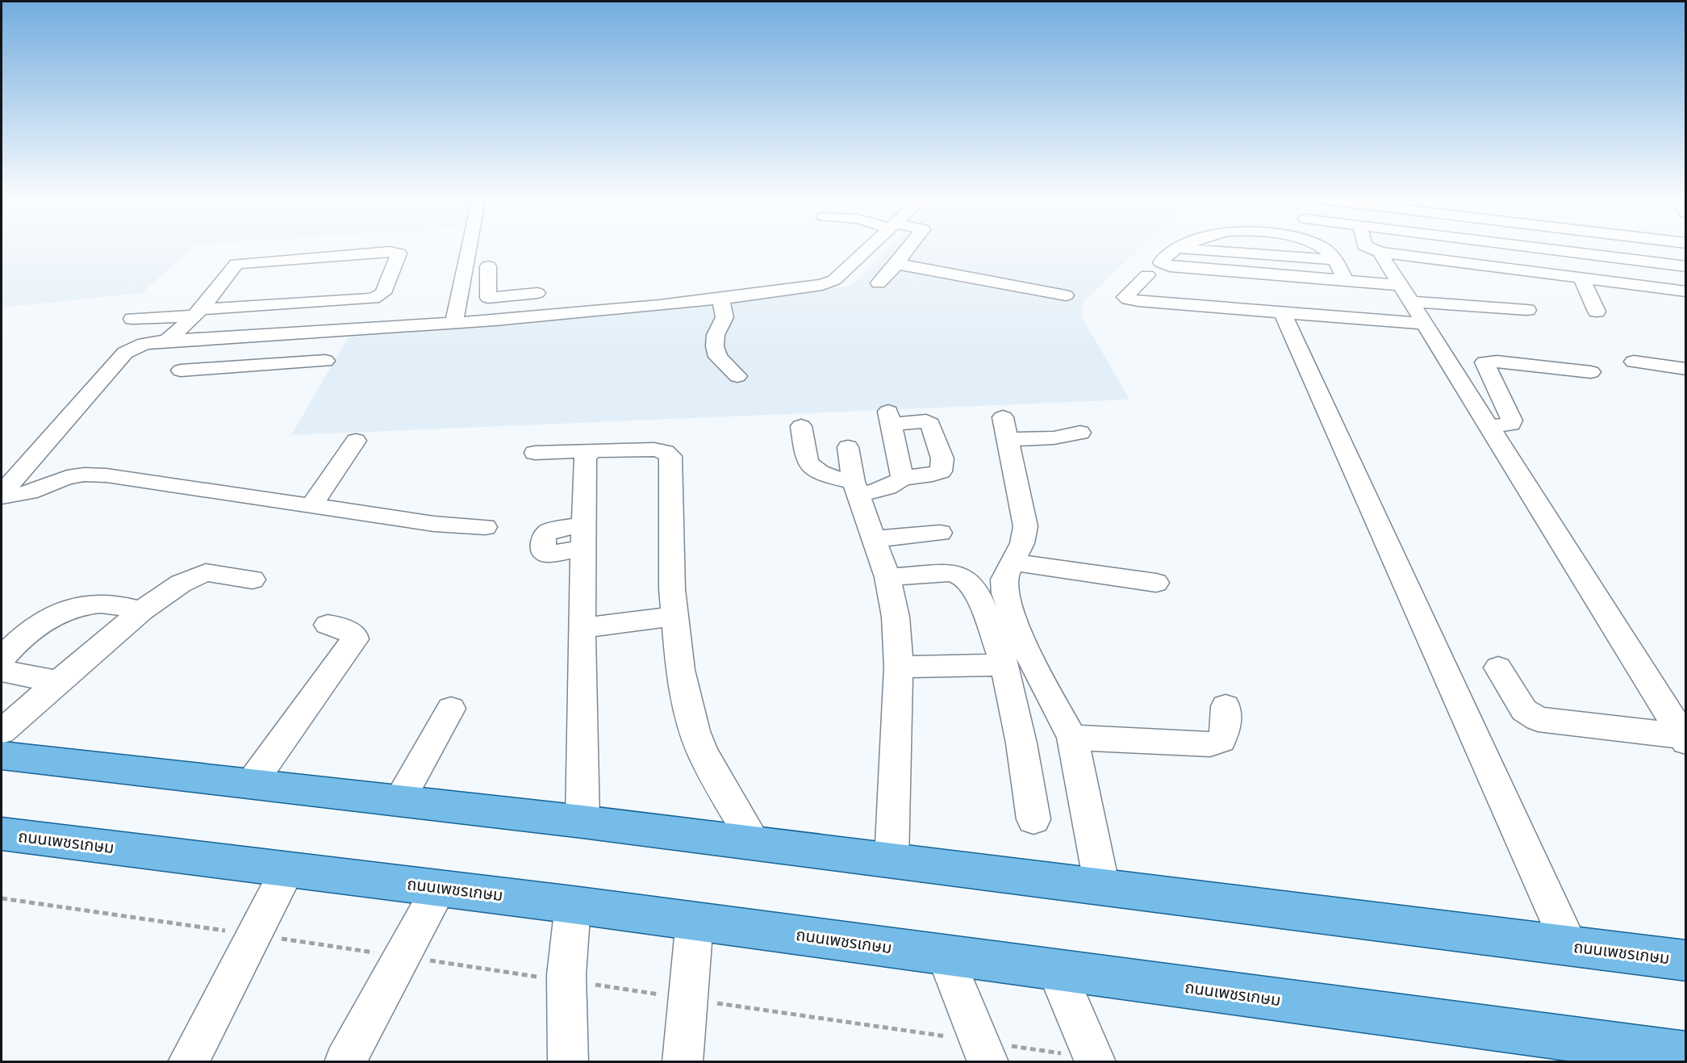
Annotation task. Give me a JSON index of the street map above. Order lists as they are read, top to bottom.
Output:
{
  "streets": {
    "main road": ["ถนนเพชรเกษม"]
  }
}
